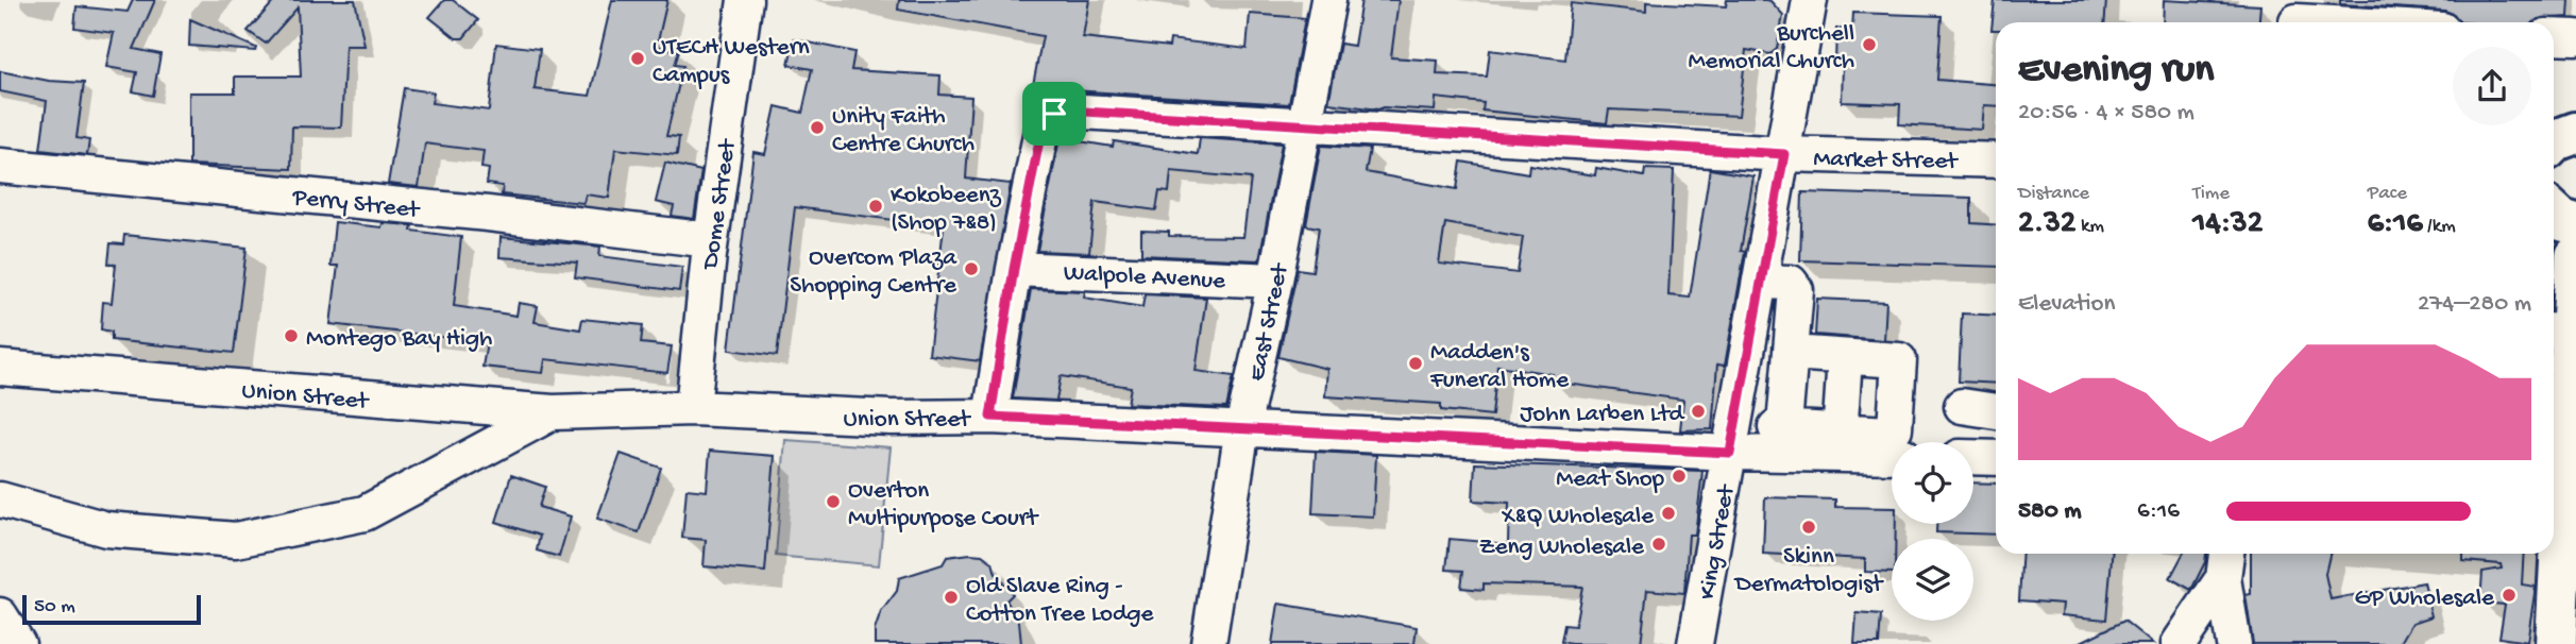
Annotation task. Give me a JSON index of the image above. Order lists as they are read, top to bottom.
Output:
{
  "streets": {
    "street": [
      "Market Street",
      "Perry Street",
      "Dome Street",
      "Walpole Avenue",
      "East Street",
      "Union Street",
      "King Street"
    ]
  },
  "crossings": [
    ["Market Street", "Walpole Avenue"],
    ["Market Street", "East Street"],
    ["Market Street", "King Street"],
    ["Perry Street", "Dome Street"],
    ["Dome Street", "Union Street"],
    ["Walpole Avenue", "East Street"],
    ["East Street", "Union Street"],
    ["Union Street", "King Street"]
  ],
  "places": [
    "Burchell Memorial Church",
    "UTECH Western Campus",
    "Unity Faith Centre Church",
    "Kokobeenz (Shop 7&8)",
    "Overcom Plaza Shopping Centre",
    "Montego Bay High",
    "Madden's Funeral Home",
    "John Larben Ltd",
    "Meat Shop",
    "Overton Multipurpose Court",
    "X&Q Wholesale",
    "Skinn Dermatologist",
    "Zeng Wholesale",
    "GP Wholesale",
    "Old Slave Ring - Cotton Tree Lodge"
  ],
  "scale_bar": "50 m",
  "page": {
    "heading": ["Evening run", "20:56 · 4 × 580 m"],
    "stats": [
      ["Distance", "2.32 km"],
      ["Time", "14:32"],
      ["Pace", "6:16 /km"]
    ],
    "chart": ["Elevation", "274–280 m"],
    "list": [
      {
        "name": "580 m",
        "note": "6:16"
      }
    ],
    "scale": "50 m"
  }
}
